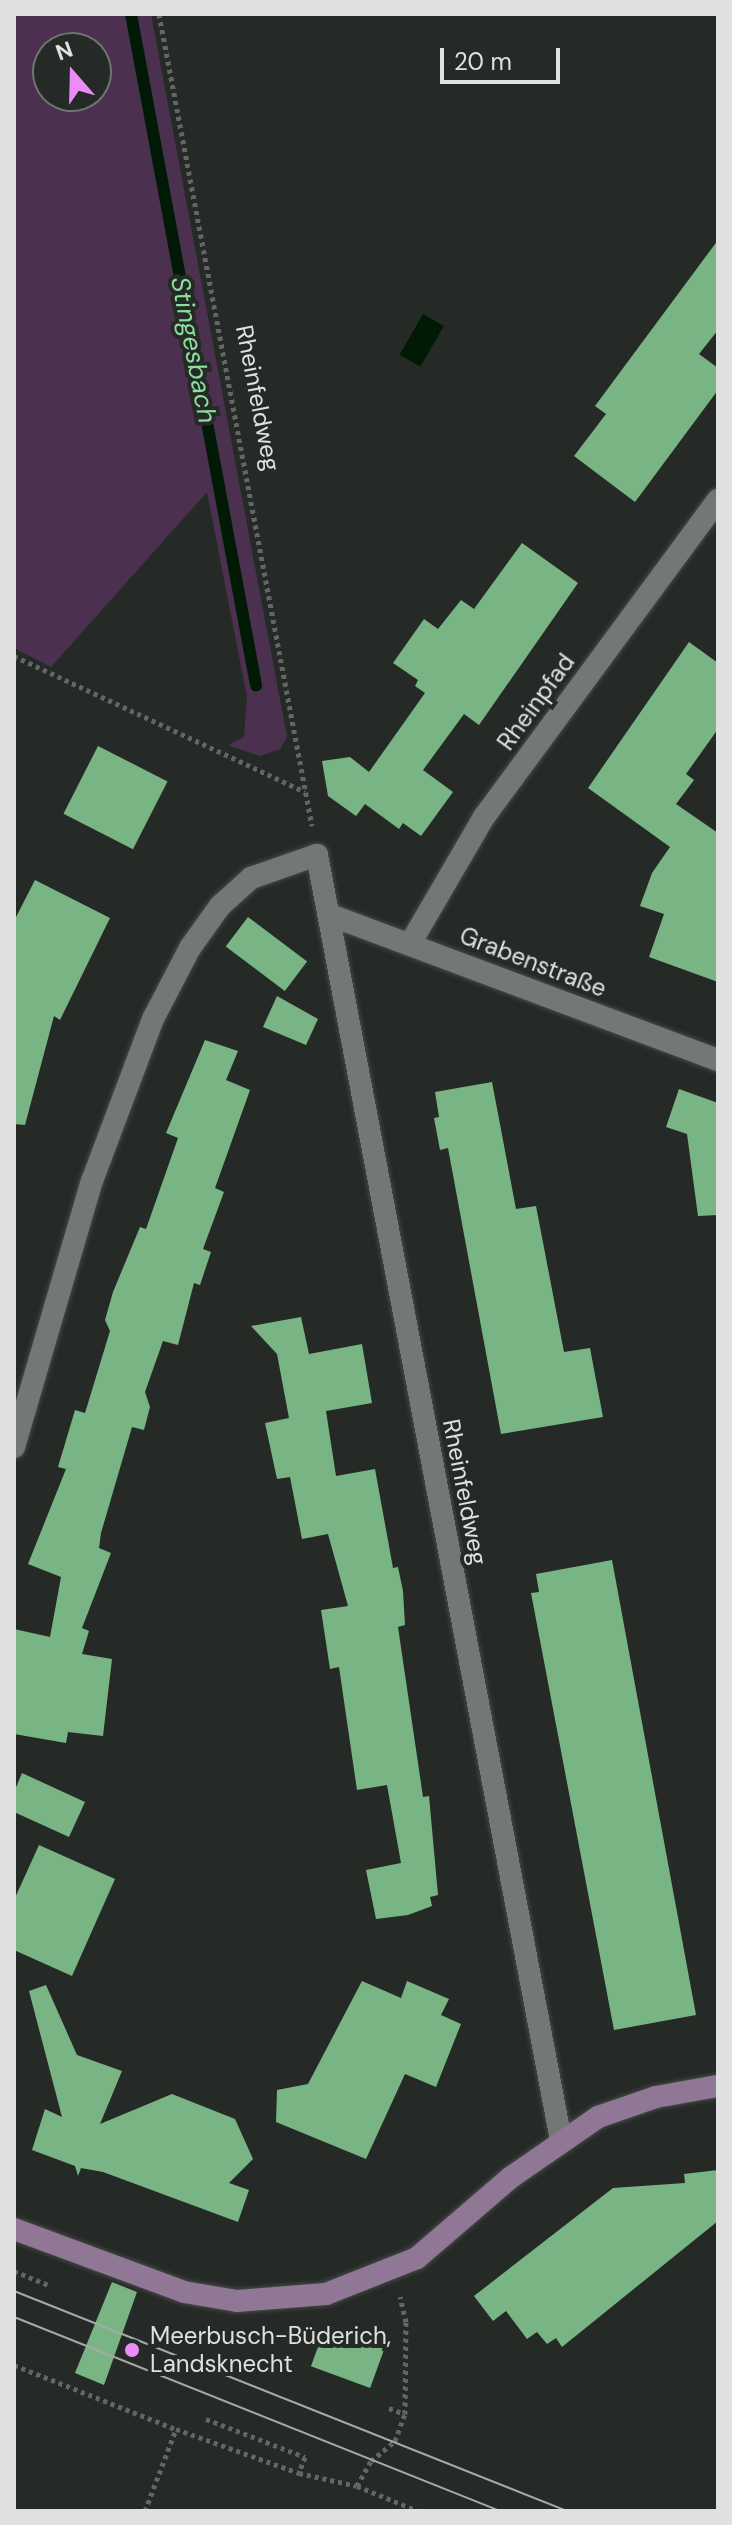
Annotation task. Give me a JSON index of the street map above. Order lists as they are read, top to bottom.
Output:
{
  "streets": {
    "street": ["Rheinfeldweg", "Rheinpfad", "Grabenstraße"]
  },
  "crossings": [
    ["Rheinfeldweg", "Grabenstraße"],
    ["Rheinpfad", "Grabenstraße"]
  ],
  "water": ["Stingesbach"],
  "places": ["Meerbusch-Büderich, Landsknecht"],
  "scale_bar": "20 m",
  "north": "top"
}
